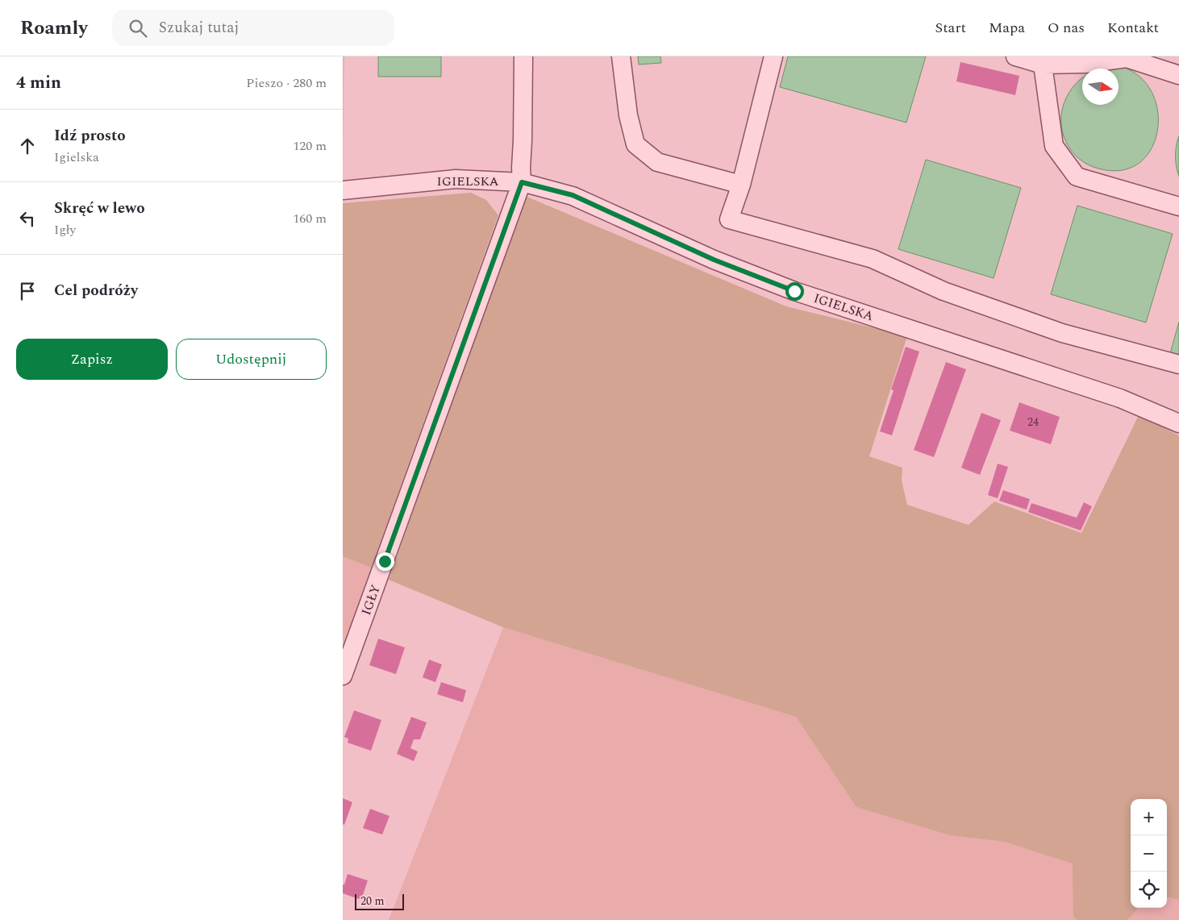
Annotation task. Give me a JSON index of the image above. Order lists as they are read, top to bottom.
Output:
{
  "streets": {
    "street": ["IGIELSKA", "IGŁY"]
  },
  "crossings": [
    ["IGIELSKA", "IGŁY"]
  ],
  "house_numbers": ["24"],
  "scale_bar": "20 m",
  "north": "right",
  "page": {
    "header": "Roamly",
    "search": "Szukaj tutaj",
    "nav": [
      "Start",
      "Mapa",
      "O nas",
      "Kontakt"
    ],
    "heading": ["4 min", "Pieszo · 280 m"],
    "list": [
      ["Idź prosto", "Igielska", "120 m"],
      ["Skręć w lewo", "Igły", "160 m"],
      "Cel podróży"
    ],
    "buttons": ["Zapisz", "Udostępnij"],
    "map_buttons": ["+", "−"],
    "scale": "20 m"
  }
}
